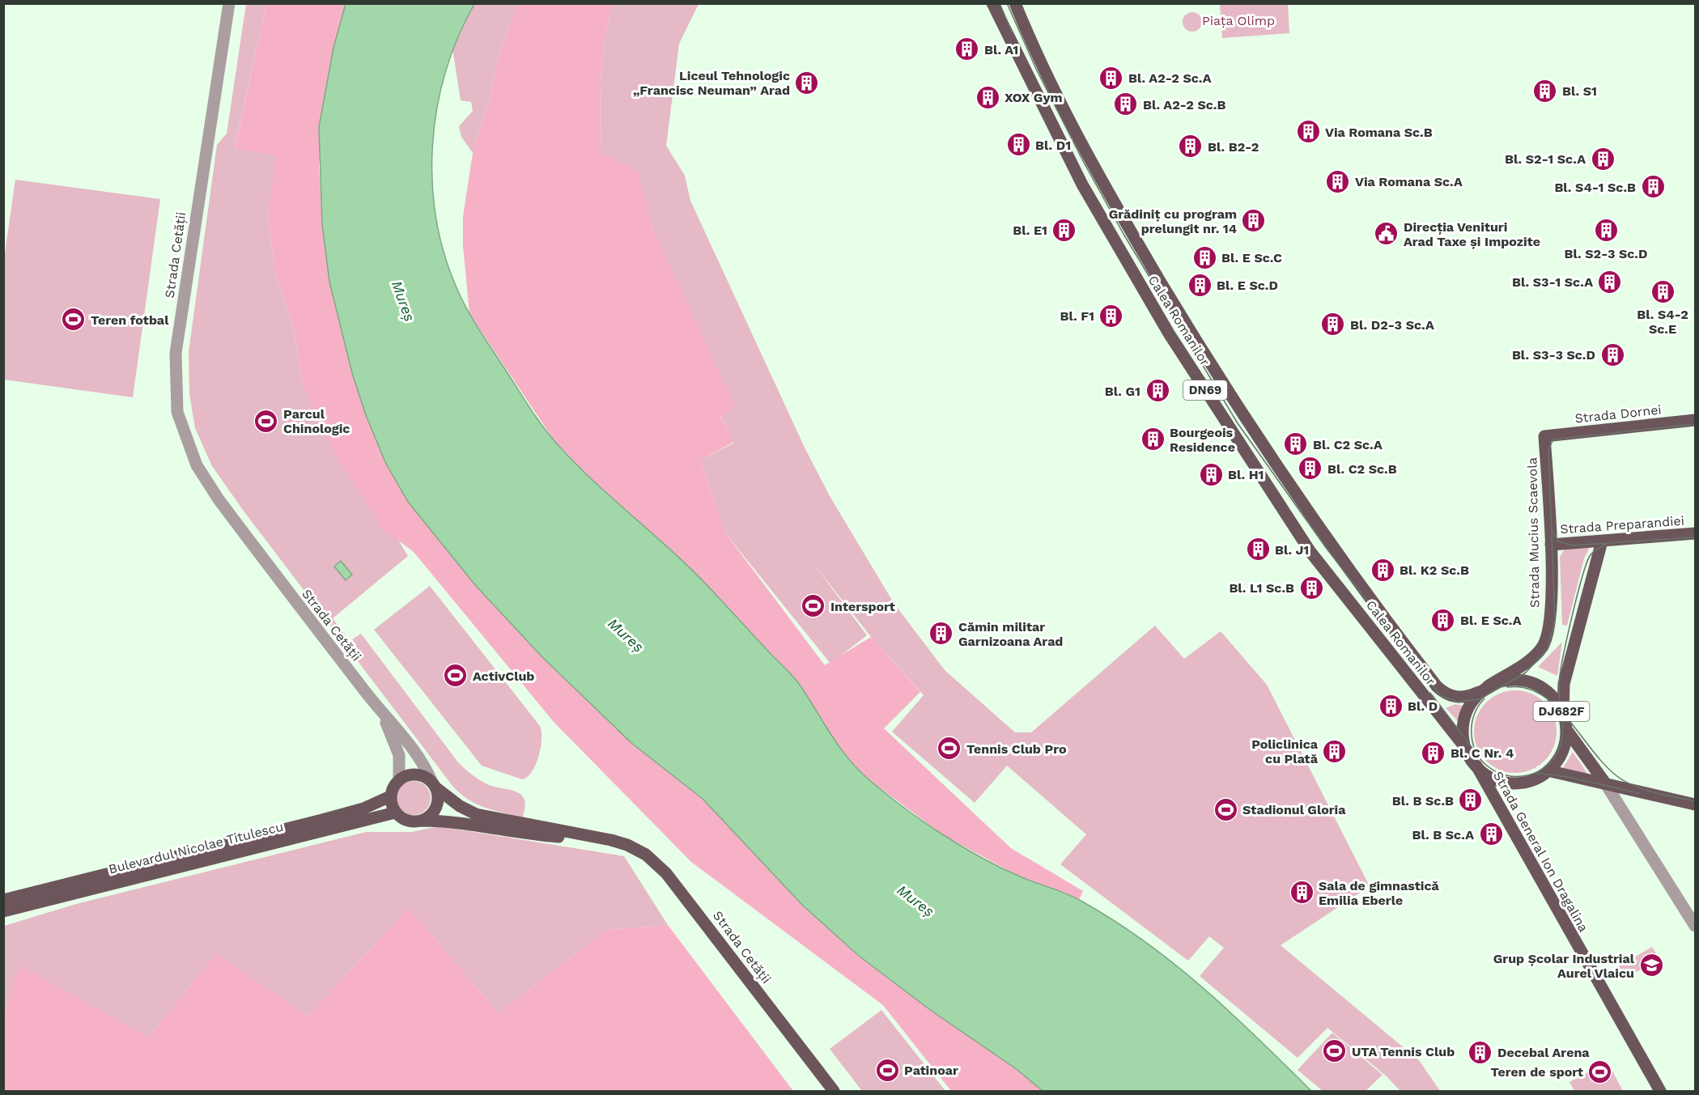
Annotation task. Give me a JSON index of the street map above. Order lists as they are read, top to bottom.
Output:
{
  "streets": {
    "main road": [
      "Strada Cetății",
      "Calea Romanilor",
      "DN69",
      "Strada Dornei",
      "Strada Preparandiei",
      "Strada Mucius Scaevola",
      "DJ682F",
      "Bulevardul Nicolae Titulescu",
      "Strada General Ion Dragalina"
    ]
  },
  "crossings": [
    ["Strada Cetății", "Bulevardul Nicolae Titulescu"],
    ["Calea Romanilor", "Strada Mucius Scaevola"],
    ["Calea Romanilor", "DJ682F"],
    ["Calea Romanilor", "Strada General Ion Dragalina"],
    ["Strada Dornei", "Strada Mucius Scaevola"],
    ["Strada Preparandiei", "Strada Mucius Scaevola"],
    ["Strada Preparandiei", "DJ682F"],
    ["Strada Mucius Scaevola", "DJ682F"],
    ["Strada Mucius Scaevola", "Strada General Ion Dragalina"],
    ["DJ682F", "Strada General Ion Dragalina"]
  ],
  "water": ["Mureș"],
  "parks": ["Piața Olimp"],
  "places": {
    "building": [
      "Bl. A1",
      "Bl. A2-2 Sc.A",
      "Liceul Tehnologic „Francisc Neuman” Arad",
      "Bl. S1",
      "XOX Gym",
      "Bl. A2-2 Sc.B",
      "Via Romana Sc.B",
      "Bl. D1",
      "Bl. B2-2",
      "Bl. S2-1 Sc.A",
      "Via Romana Sc.A",
      "Bl. S4-1 Sc.B",
      "Grădiniț cu program prelungit nr. 14",
      "Bl. E1",
      "Bl. S2-3 Sc.D",
      "Bl. E Sc.C",
      "Bl. S3-1 Sc.A",
      "Bl. E Sc.D",
      "Bl. S4-2 Sc.E",
      "Bl. F1",
      "Bl. D2-3 Sc.A",
      "Bl. S3-3 Sc.D",
      "Bl. G1",
      "Bourgeois Residence",
      "Bl. C2 Sc.A",
      "Bl. C2 Sc.B",
      "Bl. H1",
      "Bl. J1",
      "Bl. K2 Sc.B",
      "Bl. L1 Sc.B",
      "Bl. E Sc.A",
      "Cămin militar Garnizoana Arad",
      "Bl. D",
      "Policlinica cu Plată",
      "Bl. C Nr. 4",
      "Bl. B Sc.B",
      "Bl. B Sc.A",
      "Sala de gimnastică Emilia Eberle",
      "Decebal Arena"
    ],
    "public building": ["Direcția Venituri Arad Taxe și Impozite"],
    "sports": [
      "Teren fotbal",
      "Parcul Chinologic",
      "Intersport",
      "ActivClub",
      "Tennis Club Pro",
      "Stadionul Gloria",
      "UTA Tennis Club",
      "Patinoar",
      "Teren de sport"
    ],
    "school or university": ["Grup Școlar Industrial Aurel Vlaicu"]
  }
}
